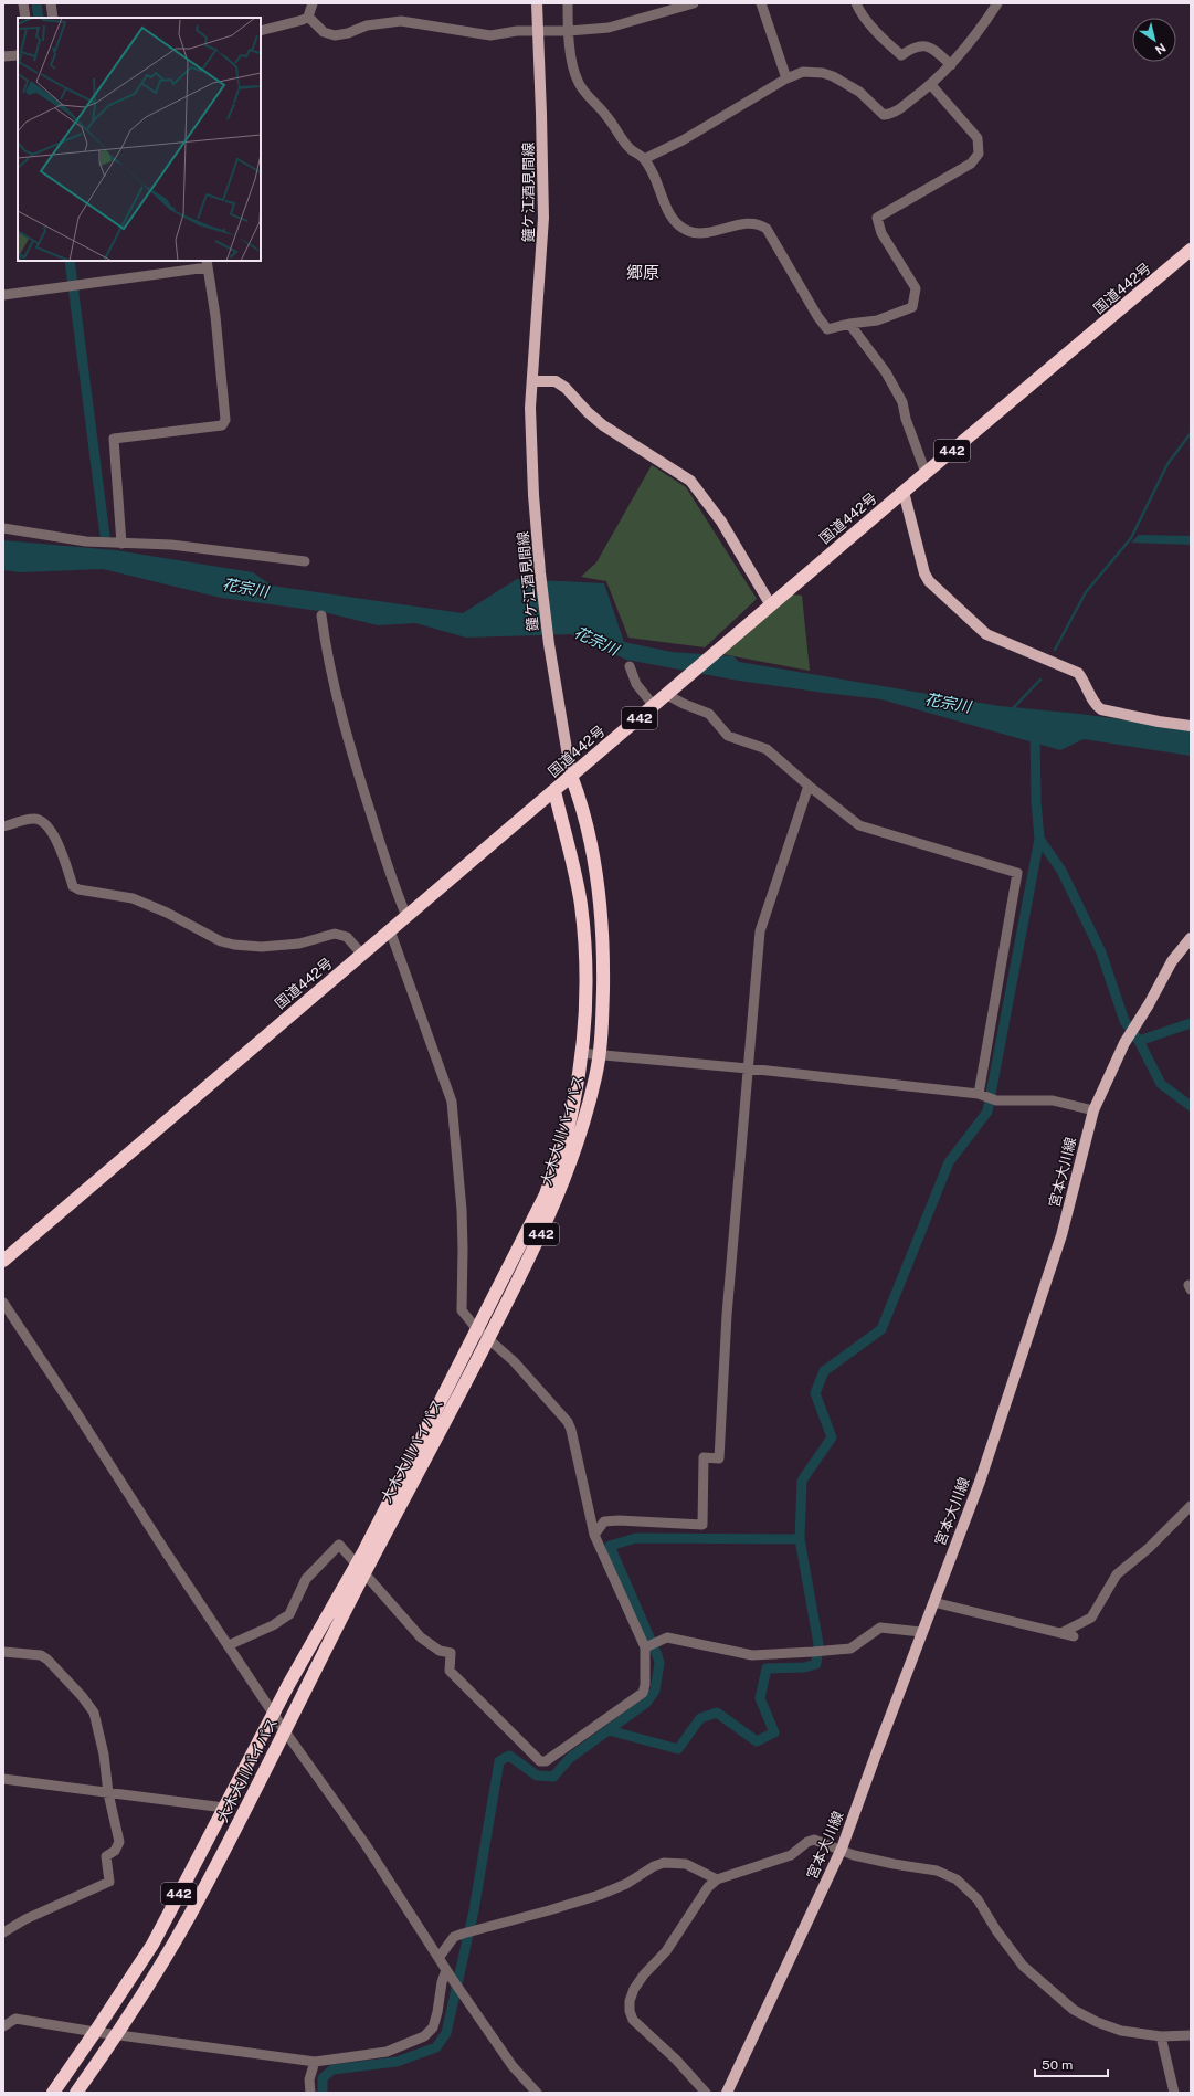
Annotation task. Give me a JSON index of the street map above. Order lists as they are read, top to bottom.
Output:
{
  "streets": {
    "highway": ["国道442号", "442", "大木大川バイパス"],
    "main road": ["鐘ケ江酒見間線", "宮本大川線"]
  },
  "crossings": [
    ["鐘ケ江酒見間線", "国道442号"],
    ["鐘ケ江酒見間線", "大木大川バイパス"],
    ["国道442号", "大木大川バイパス"]
  ],
  "districts": ["郷原"],
  "water": ["花宗川"],
  "scale_bar": "50 m",
  "north": "bottom right"
}
